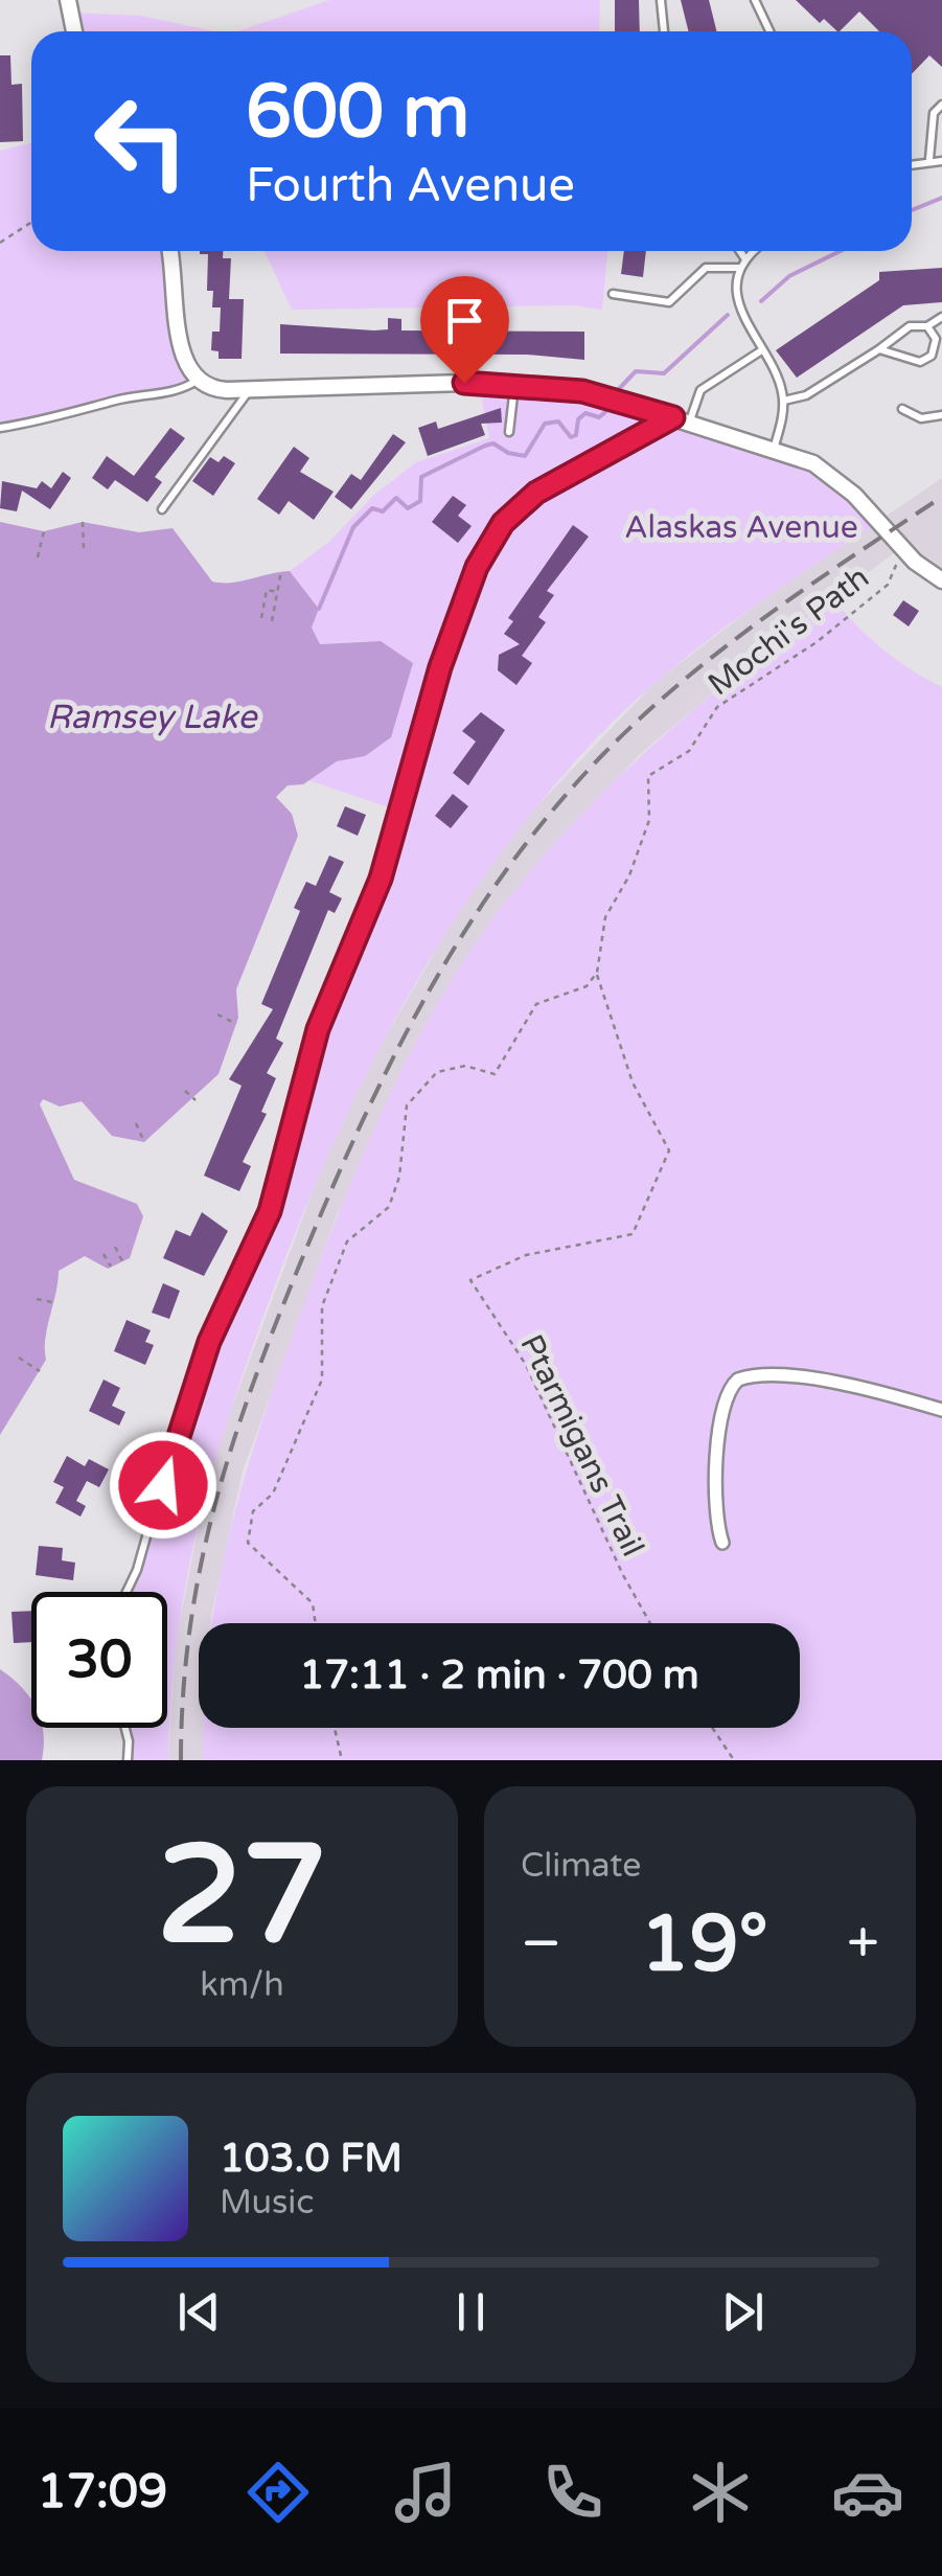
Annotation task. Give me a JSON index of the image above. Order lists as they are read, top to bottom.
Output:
{
  "streets": {
    "path": ["Mochi's Path", "Ptarmigans Trail"]
  },
  "crossings": [
    ["Mochi's Path", "Ptarmigans Trail"]
  ],
  "water": ["Ramsey Lake"],
  "parks": ["Alaskas Avenue"],
  "page": {
    "turn": ["600 m", "Fourth Avenue"],
    "limit": "30",
    "trip": "17:11 · 2 min · 700 m",
    "tile": [
      ["27", "km/h"],
      "Climate"
    ],
    "heat": ["−", "19°", "+"],
    "song": ["103.0 FM", "Music"],
    "tabs": "17:09"
  }
}
